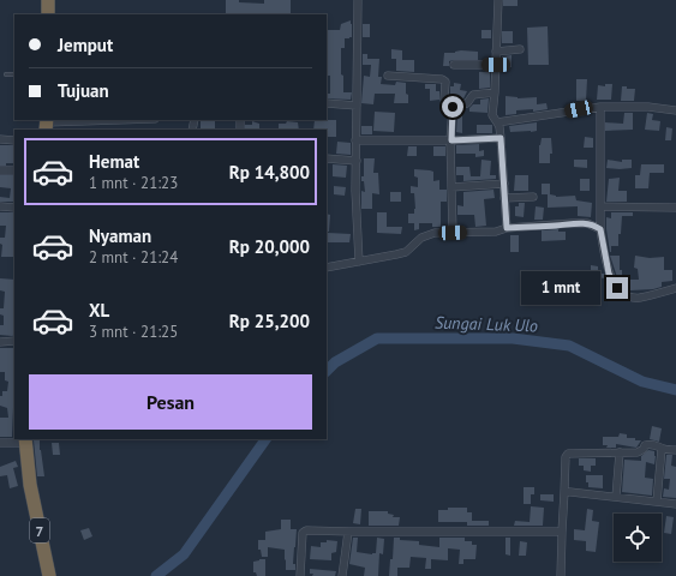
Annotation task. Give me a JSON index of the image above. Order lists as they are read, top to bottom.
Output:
{
  "streets": {
    "highway": ["7"]
  },
  "water": ["Sungai Luk Ulo"],
  "page": {
    "banner": ["Jemput", "Tujuan"],
    "list": [
      {
        "name": "Hemat",
        "note": "1 mnt · 21:23",
        "value": "Rp 14,800"
      },
      {
        "name": "Nyaman",
        "note": "2 mnt · 21:24",
        "value": "Rp 20,000"
      },
      {
        "name": "XL",
        "note": "3 mnt · 21:25",
        "value": "Rp 25,200"
      }
    ],
    "bubble": "1 mnt",
    "buttons": "Pesan"
  }
}
